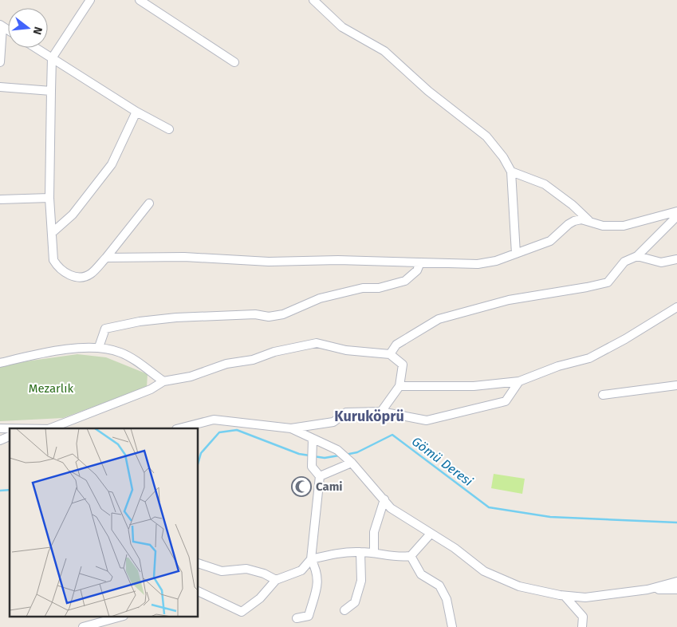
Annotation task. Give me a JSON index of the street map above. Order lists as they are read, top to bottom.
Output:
{
  "districts": ["Kuruköprü"],
  "water": ["Gömü Deresi"],
  "parks": ["Mezarlık"],
  "places": {
    "mosque": ["Cami"]
  },
  "north": "right"
}
